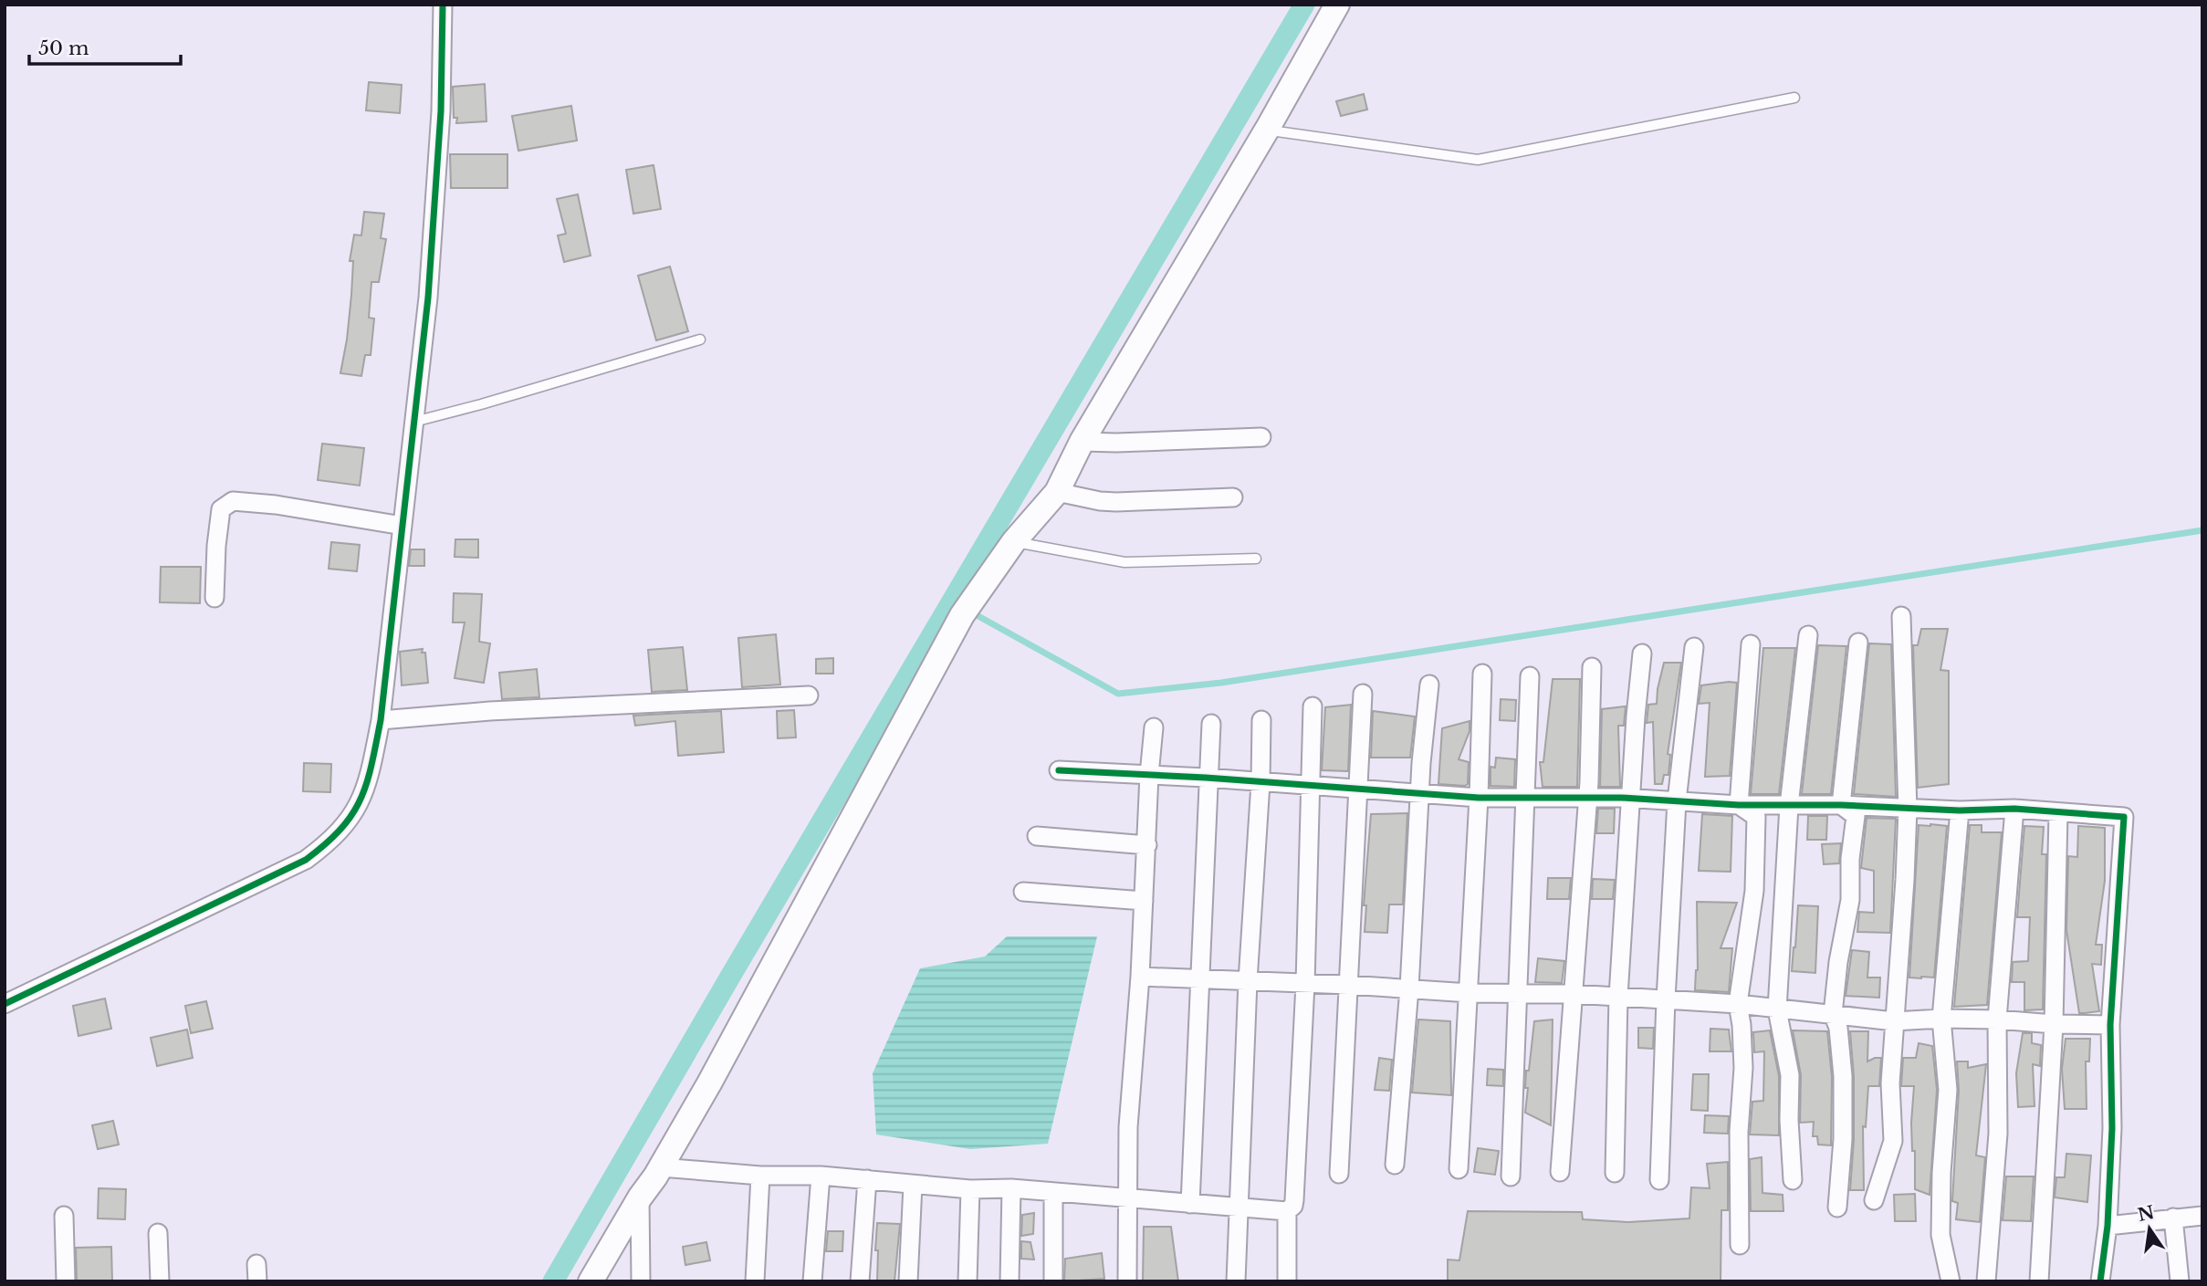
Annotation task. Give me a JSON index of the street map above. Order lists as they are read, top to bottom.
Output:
{
  "scale_bar": "50 m",
  "north": "top"
}
